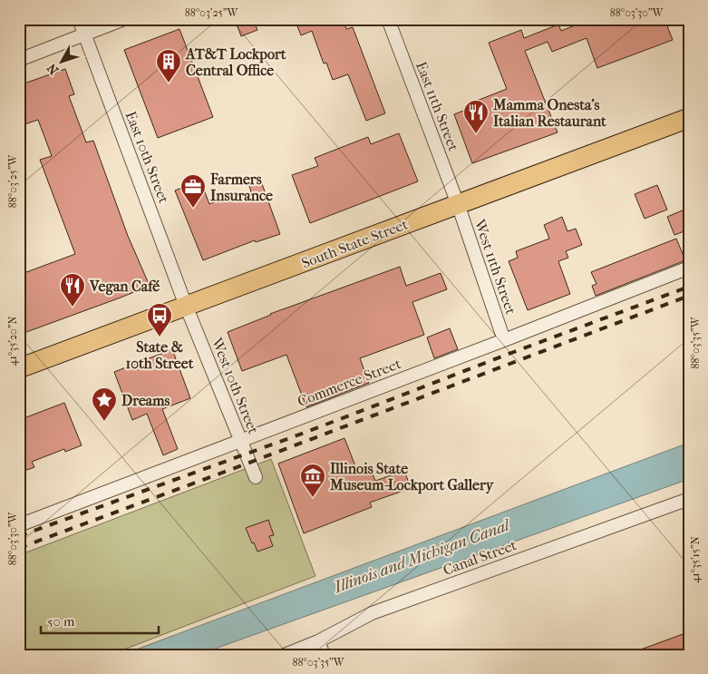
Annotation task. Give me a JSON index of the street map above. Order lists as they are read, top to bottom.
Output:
{
  "streets": {
    "main road": ["South State Street"],
    "street": [
      "East 11th Street",
      "East 10th Street",
      "West 11th Street",
      "Commerce Street",
      "West 10th Street",
      "Canal Street"
    ]
  },
  "crossings": [
    ["East 11th Street", "South State Street"],
    ["East 11th Street", "West 11th Street"],
    ["East 10th Street", "South State Street"],
    ["East 10th Street", "West 10th Street"],
    ["South State Street", "West 11th Street"],
    ["South State Street", "West 10th Street"],
    ["West 11th Street", "Commerce Street"],
    ["Commerce Street", "West 10th Street"]
  ],
  "water": ["Illinois and Michigan Canal"],
  "places": {
    "building": ["AT&T Lockport Central Office"],
    "restaurant": ["Mamma Onesta's Italian Restaurant", "Vegan Café"],
    "office": ["Farmers Insurance"],
    "bus stop": ["State & 10th Street"],
    "place": ["Dreams"],
    "museum": ["Illinois State Museum-Lockport Gallery"]
  },
  "scale_bar": "50 m",
  "north": "bottom left",
  "coordinates": [
    "88°03'25\"W",
    "88°03'30\"W",
    "41°35'20\"N",
    "88°03'35\"W",
    "41°35'15\"N"
  ]
}
